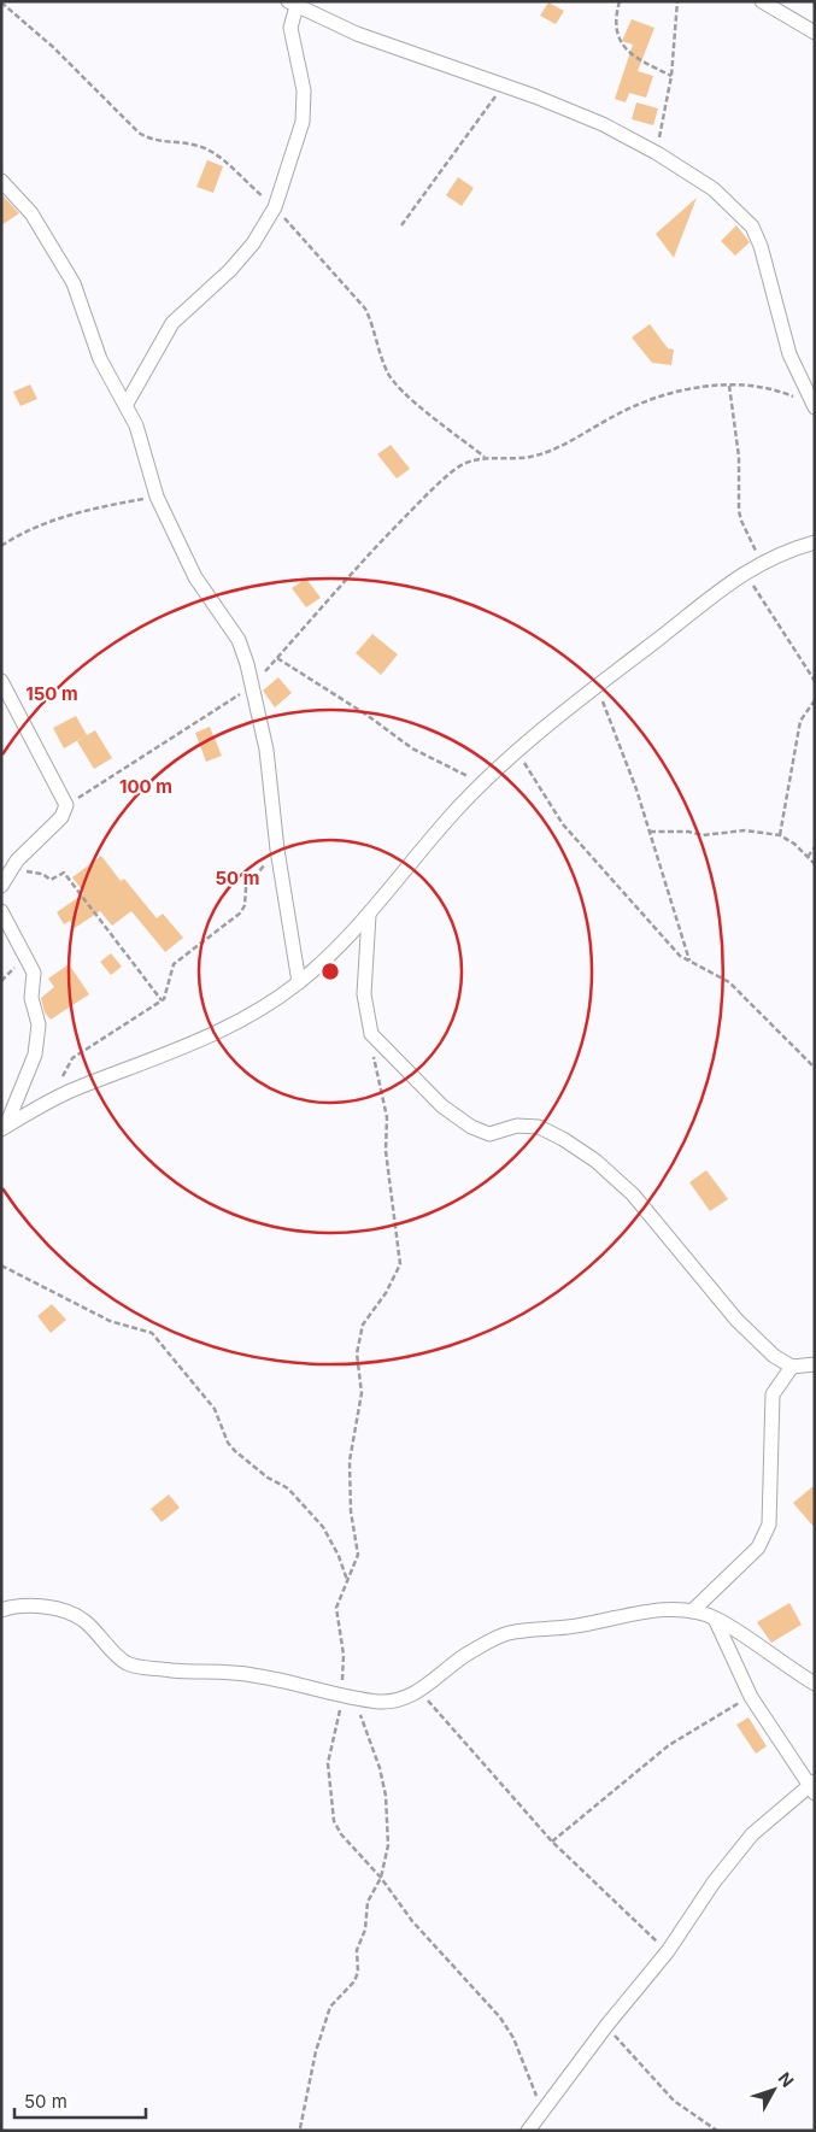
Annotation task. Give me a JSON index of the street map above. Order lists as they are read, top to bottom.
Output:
{
  "scale_bar": "50 m",
  "north": "top right",
  "rings": ["150 m", "100 m", "50 m"]
}
